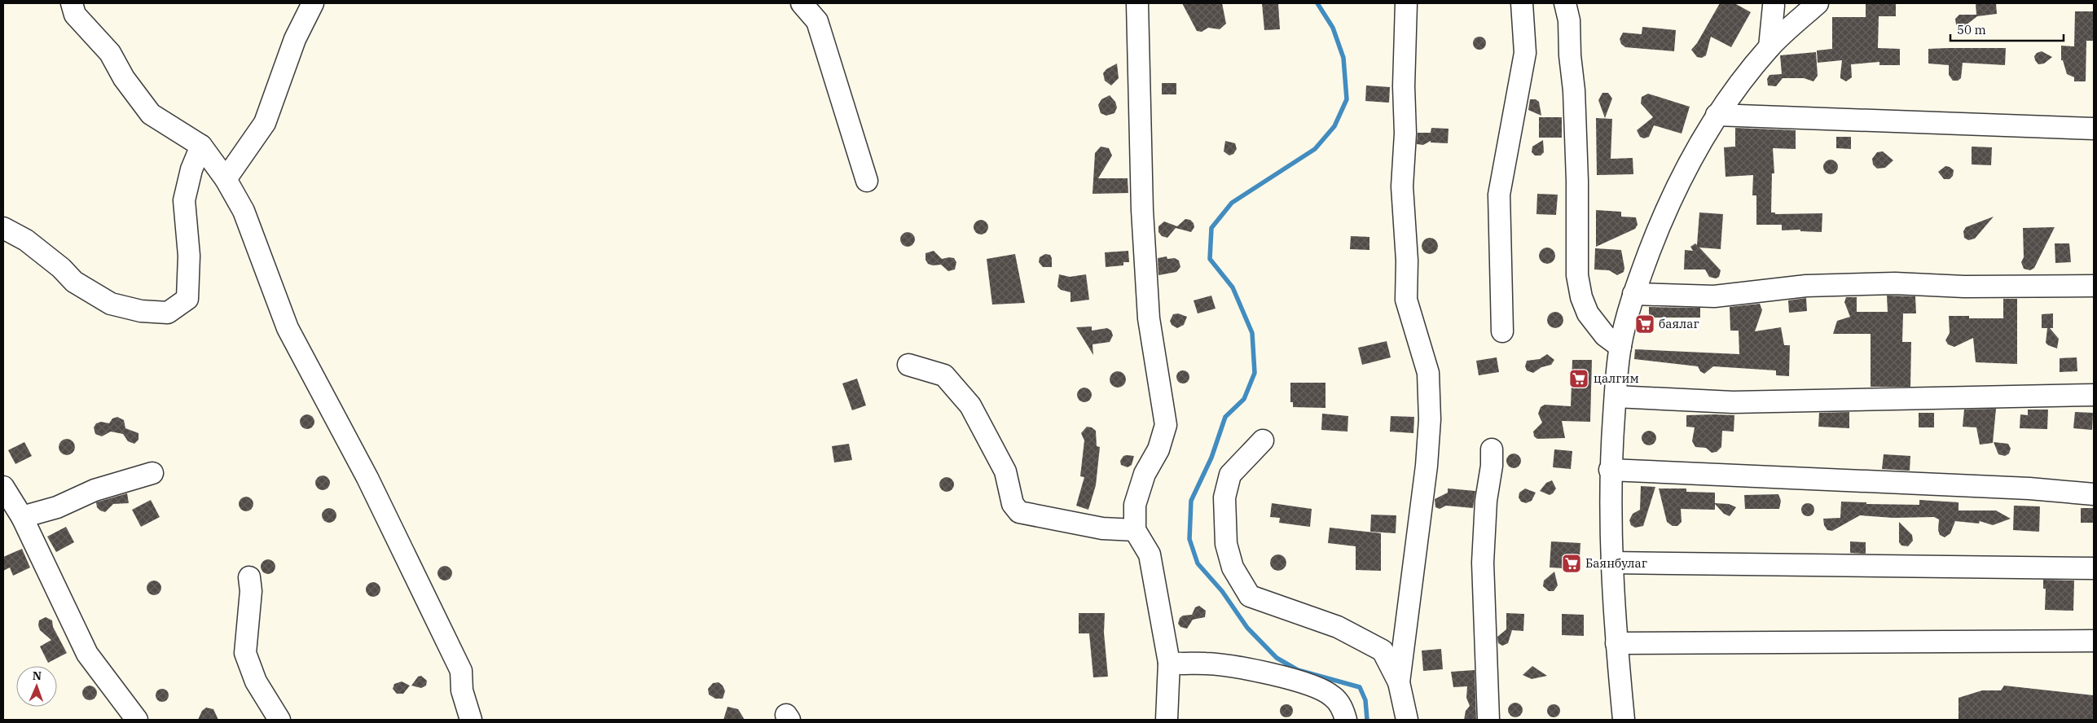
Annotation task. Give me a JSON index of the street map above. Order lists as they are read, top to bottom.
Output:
{
  "places": {
    "supermarket": ["баялаг", "цалгим", "Баянбулаг"]
  },
  "scale_bar": "50 m",
  "north": "top"
}
